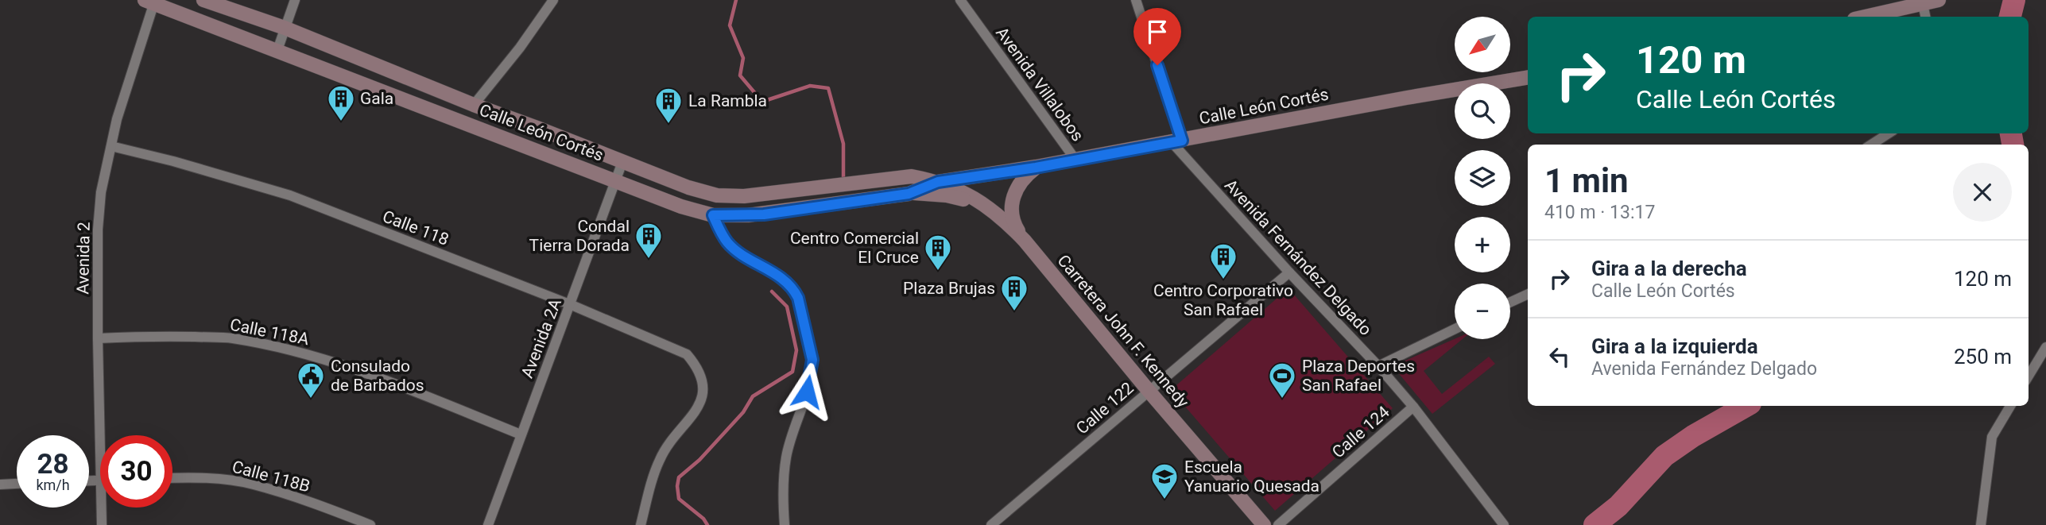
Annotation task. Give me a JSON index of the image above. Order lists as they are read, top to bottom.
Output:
{
  "streets": {
    "main road": ["Calle León Cortés", "Carretera John F. Kennedy"],
    "street": [
      "Avenida Villalobos",
      "Calle 118",
      "Avenida Fernández Delgado",
      "Avenida 2",
      "Calle 118A",
      "Avenida 2A",
      "Calle 122",
      "Calle 124",
      "Calle 118B"
    ]
  },
  "crossings": [
    ["Avenida Villalobos", "Calle León Cortés"],
    ["Calle León Cortés", "Avenida Fernández Delgado"],
    ["Calle León Cortés", "Avenida 2"],
    ["Calle León Cortés", "Carretera John F. Kennedy"],
    ["Calle León Cortés", "Avenida 2A"],
    ["Calle 118", "Avenida 2"],
    ["Calle 118", "Avenida 2A"],
    ["Avenida Fernández Delgado", "Calle 122"],
    ["Avenida Fernández Delgado", "Calle 124"],
    ["Avenida 2", "Calle 118A"],
    ["Carretera John F. Kennedy", "Calle 122"],
    ["Calle 118A", "Avenida 2A"]
  ],
  "places": {
    "building": [
      "Gala",
      "La Rambla",
      "Condal Tierra Dorada",
      "Centro Comercial El Cruce",
      "Centro Corporativo San Rafael",
      "Plaza Brujas"
    ],
    "public building": ["Consulado de Barbados"],
    "sports": ["Plaza Deportes San Rafael"],
    "school or university": ["Escuela Yanuario Quesada"]
  },
  "north": "bottom left",
  "page": {
    "map_buttons": ["+", "−"],
    "turn": ["120 m", "Calle León Cortés"],
    "heading": ["1 min", "410 m · 13:17"],
    "list": [
      {
        "name": "Gira a la derecha",
        "note": "Calle León Cortés",
        "value": "120 m"
      },
      {
        "name": "Gira a la izquierda",
        "note": "Avenida Fernández Delgado",
        "value": "250 m"
      }
    ],
    "speed": "28 km/h",
    "limit": "30"
  }
}
